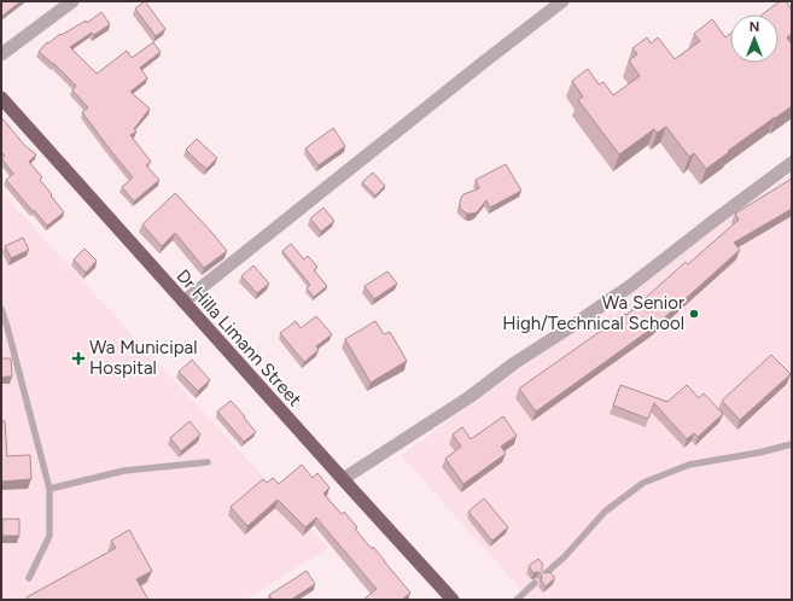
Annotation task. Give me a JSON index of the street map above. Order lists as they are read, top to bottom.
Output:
{
  "streets": {
    "highway": ["Dr Hilla Limann Street"]
  },
  "places": {
    "other": ["Wa Senior High/Technical School"],
    "health": ["Wa Municipal Hospital"]
  },
  "north": "top"
}
